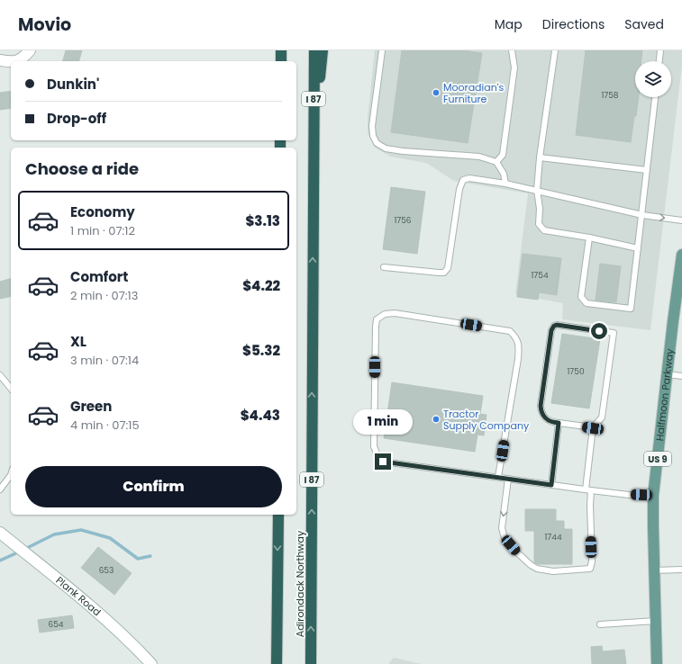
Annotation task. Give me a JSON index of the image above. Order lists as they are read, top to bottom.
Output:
{
  "streets": {
    "highway": ["I 87", "Adirondack Northway"],
    "main road": ["Halfmoon Parkway", "US 9"],
    "street": ["Plank Road"]
  },
  "one_way": ["Adirondack Northway"],
  "places": ["Mooradian's Furniture", "Tractor Supply Company"],
  "house_numbers": [
    "1758",
    "1756",
    "1754",
    "1750",
    "1744",
    "653",
    "654"
  ],
  "page": {
    "header": "Movio",
    "nav": ["Map", "Directions", "Saved"],
    "banner": ["Dunkin'", "Drop-off"],
    "heading": "Choose a ride",
    "list": [
      {
        "name": "Economy",
        "note": "1 min · 07:12",
        "value": "$3.13"
      },
      {
        "name": "Comfort",
        "note": "2 min · 07:13",
        "value": "$4.22"
      },
      {
        "name": "XL",
        "note": "3 min · 07:14",
        "value": "$5.32"
      },
      {
        "name": "Green",
        "note": "4 min · 07:15",
        "value": "$4.43"
      }
    ],
    "bubble": "1 min",
    "buttons": "Confirm"
  }
}
